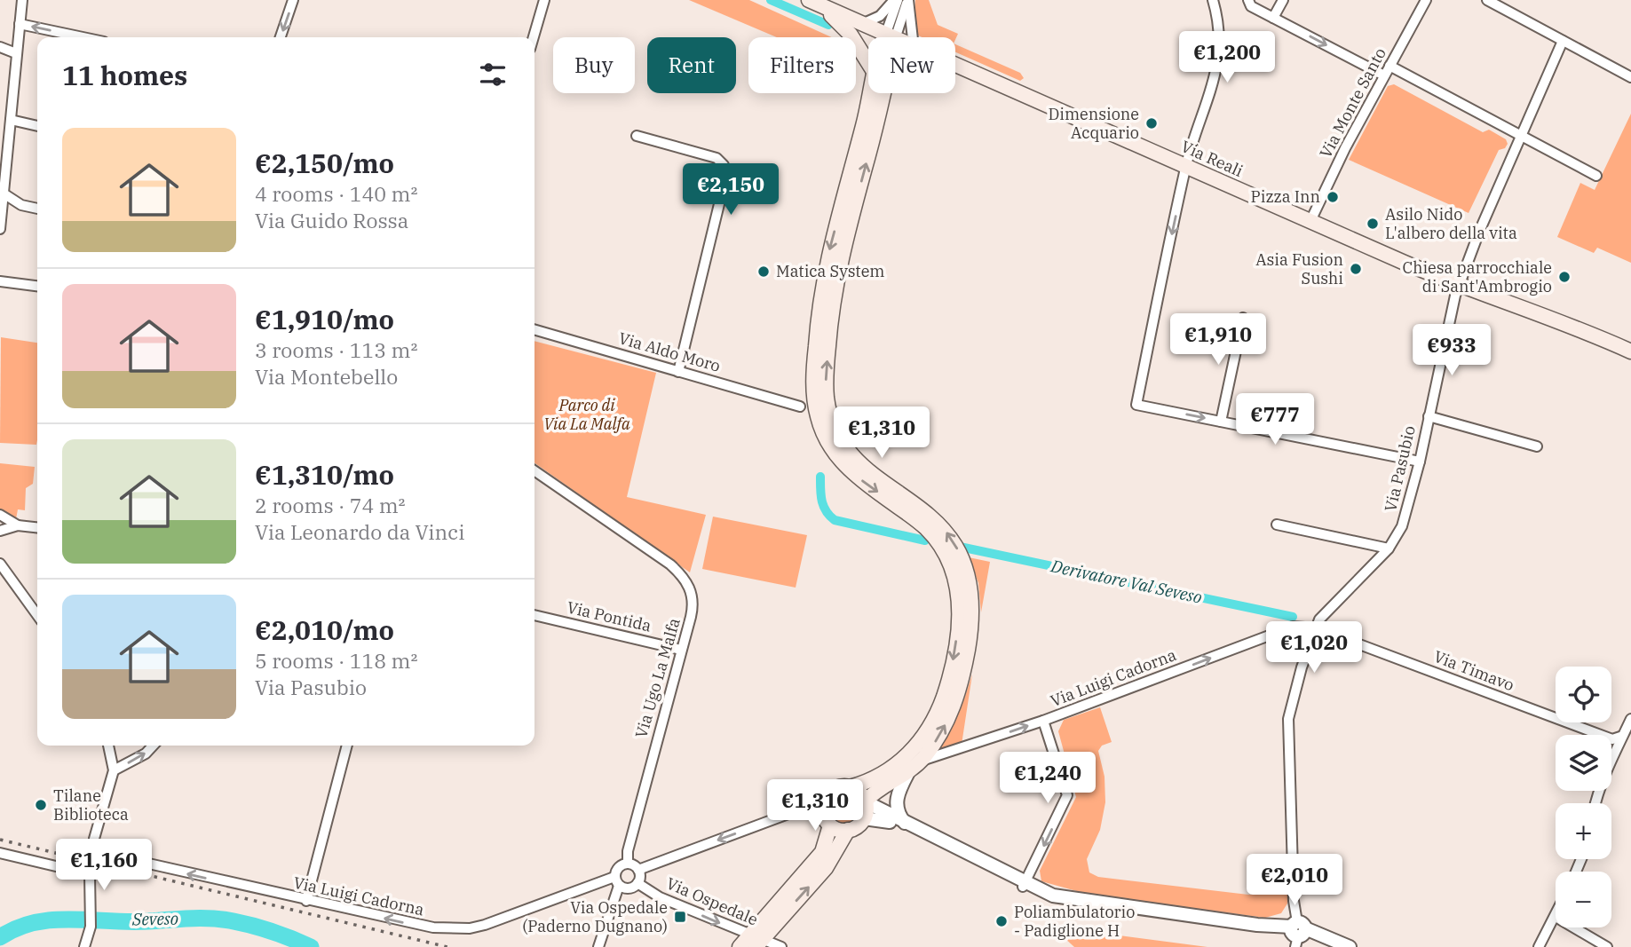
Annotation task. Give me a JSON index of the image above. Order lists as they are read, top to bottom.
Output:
{
  "streets": {
    "main road": ["Via Reali"],
    "street": [
      "Via Monte Santo",
      "Via Aldo Moro",
      "Via Pasubio",
      "Via Pontida",
      "Via Timavo",
      "Via Ugo La Malfa",
      "Via Luigi Cadorna",
      "Via Ospedale"
    ]
  },
  "crossings": [
    ["Via Monte Santo", "Via Reali"],
    ["Via Reali", "Via Pasubio"],
    ["Via Pasubio", "Via Timavo"],
    ["Via Pasubio", "Via Luigi Cadorna"],
    ["Via Pontida", "Via Ugo La Malfa"],
    ["Via Timavo", "Via Luigi Cadorna"],
    ["Via Ugo La Malfa", "Via Luigi Cadorna"],
    ["Via Ugo La Malfa", "Via Ospedale"],
    ["Via Luigi Cadorna", "Via Ospedale"]
  ],
  "one_way": ["Via Ospedale"],
  "water": ["Derivatore Val Seveso", "Seveso"],
  "parks": ["Parco di Via La Malfa"],
  "places": {
    "other": [
      "Dimensione Acquario",
      "Pizza Inn",
      "Asilo Nido L'albero della vita",
      "Asia Fusion Sushi",
      "Matica System",
      "Chiesa parrocchiale di Sant'Ambrogio",
      "Tilane Biblioteca",
      "Poliambulatorio - Padiglione H"
    ],
    "transit": ["Via Ospedale (Paderno Dugnano)"]
  },
  "page": {
    "price": [
      "€1,200",
      "€2,150",
      "€1,910",
      "€933",
      "€777",
      "€1,310",
      "€1,020",
      "€1,240",
      "€1,310",
      "€1,160",
      "€2,010"
    ],
    "chip": [
      "Buy",
      "Rent",
      "Filters",
      "New"
    ],
    "heading": "11 homes",
    "list": [
      {
        "name": "€2,150/mo",
        "note": "4 rooms · 140 m² · Via Guido Rossa"
      },
      {
        "name": "€1,910/mo",
        "note": "3 rooms · 113 m² · Via Montebello"
      },
      {
        "name": "€1,310/mo",
        "note": "2 rooms · 74 m² · Via Leonardo da Vinci"
      },
      {
        "name": "€2,010/mo",
        "note": "5 rooms · 118 m² · Via Pasubio"
      }
    ],
    "map_buttons": ["+", "−"]
  }
}
